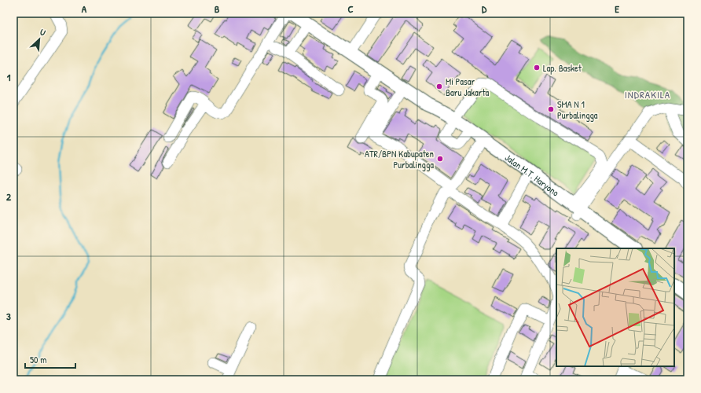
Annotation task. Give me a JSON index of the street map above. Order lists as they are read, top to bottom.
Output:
{
  "streets": {
    "main road": ["Jalan M.T. Haryono"]
  },
  "districts": ["INDRAKILA"],
  "places": [
    "Lap. Basket",
    "Mi Pasar Baru Jakarta",
    "SMA N 1 Purbalingga",
    "ATR/BPN Kabupaten Purbalingga"
  ],
  "scale_bar": "50 m",
  "north": "top right",
  "grid": {
    "columns": [
      "A",
      "B",
      "C",
      "D",
      "E"
    ],
    "rows": ["1", "2", "3"]
  }
}
